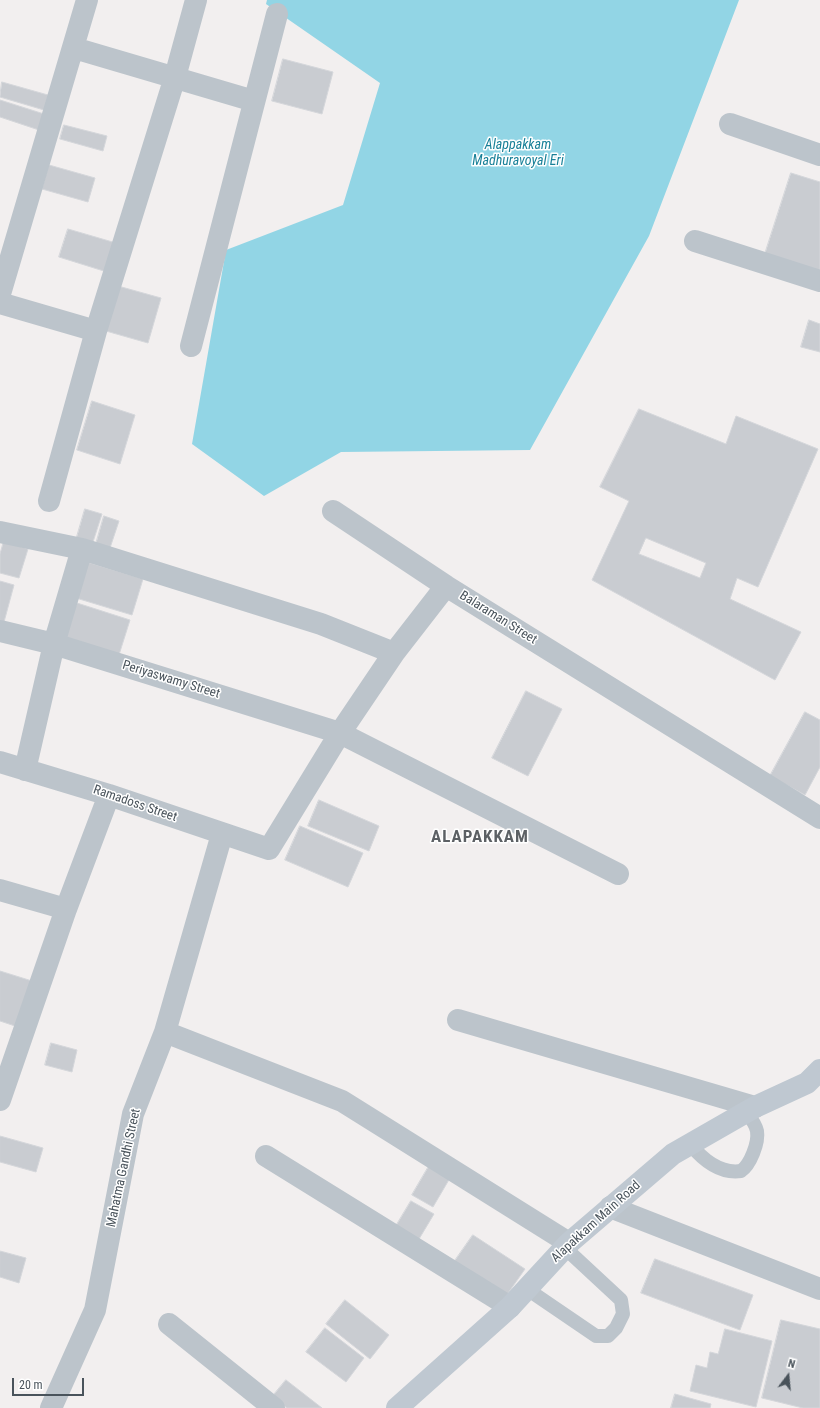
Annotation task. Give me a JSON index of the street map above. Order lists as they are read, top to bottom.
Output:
{
  "streets": {
    "main road": ["Alapakkam Main Road"],
    "street": [
      "Balaraman Street",
      "Periyaswamy Street",
      "Ramadoss Street",
      "Mahatma Gandhi Street"
    ]
  },
  "crossings": [
    ["Balaraman Street", "Periyaswamy Street"],
    ["Balaraman Street", "Ramadoss Street"],
    ["Ramadoss Street", "Mahatma Gandhi Street"]
  ],
  "districts": ["ALAPAKKAM"],
  "water": ["Alappakkam Madhuravoyal Eri"],
  "scale_bar": "20 m",
  "north": "top"
}
